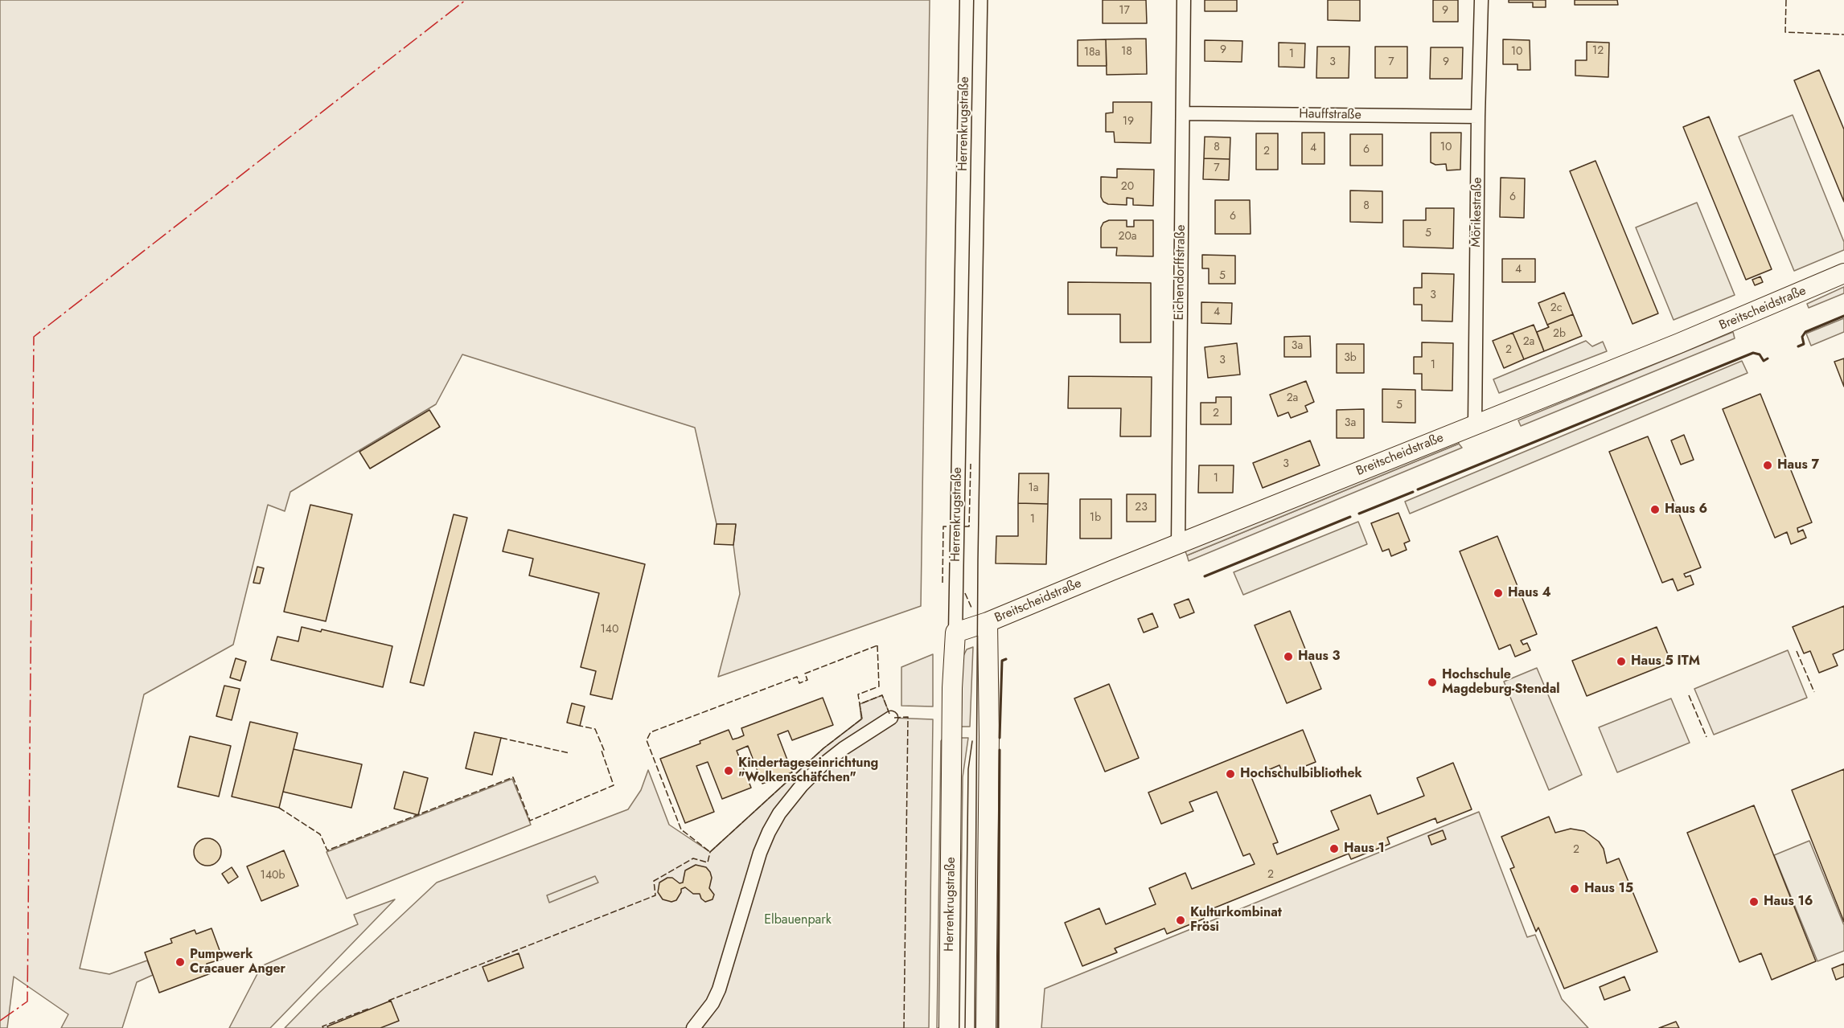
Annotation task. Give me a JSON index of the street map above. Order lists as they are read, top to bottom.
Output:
{
  "streets": {
    "street": [
      "Hauffstraße",
      "Herrenkrugstraße",
      "Mörikestraße",
      "Eichendorffstraße",
      "Breitscheidstraße"
    ]
  },
  "crossings": [
    ["Hauffstraße", "Mörikestraße"],
    ["Hauffstraße", "Eichendorffstraße"],
    ["Herrenkrugstraße", "Breitscheidstraße"],
    ["Mörikestraße", "Breitscheidstraße"],
    ["Eichendorffstraße", "Breitscheidstraße"]
  ],
  "parks": ["Elbauenpark"],
  "places": [
    "Haus 7",
    "Haus 6",
    "Haus 4",
    "Haus 3",
    "Haus 5 ITM",
    "Hochschule Magdeburg-Stendal",
    "Kindertageseinrichtung \"Wolkenschäfchen\"",
    "Hochschulbibliothek",
    "Haus 1",
    "Haus 15",
    "Haus 16",
    "Kulturkombinat Frösi",
    "Pumpwerk Cracauer Anger"
  ],
  "house_numbers": [
    "17",
    "9",
    "9",
    "12",
    "18",
    "10",
    "18a",
    "1",
    "3",
    "7",
    "9",
    "19",
    "8",
    "10",
    "4",
    "6",
    "2",
    "7",
    "20",
    "6",
    "8",
    "6",
    "5",
    "20a",
    "4",
    "5",
    "3",
    "2c",
    "4",
    "2b",
    "2a",
    "3a",
    "2",
    "3b",
    "3",
    "1",
    "2a",
    "5",
    "2",
    "3a",
    "3",
    "1",
    "1a",
    "23",
    "1b",
    "1",
    "140",
    "2",
    "2",
    "140b"
  ]
}
